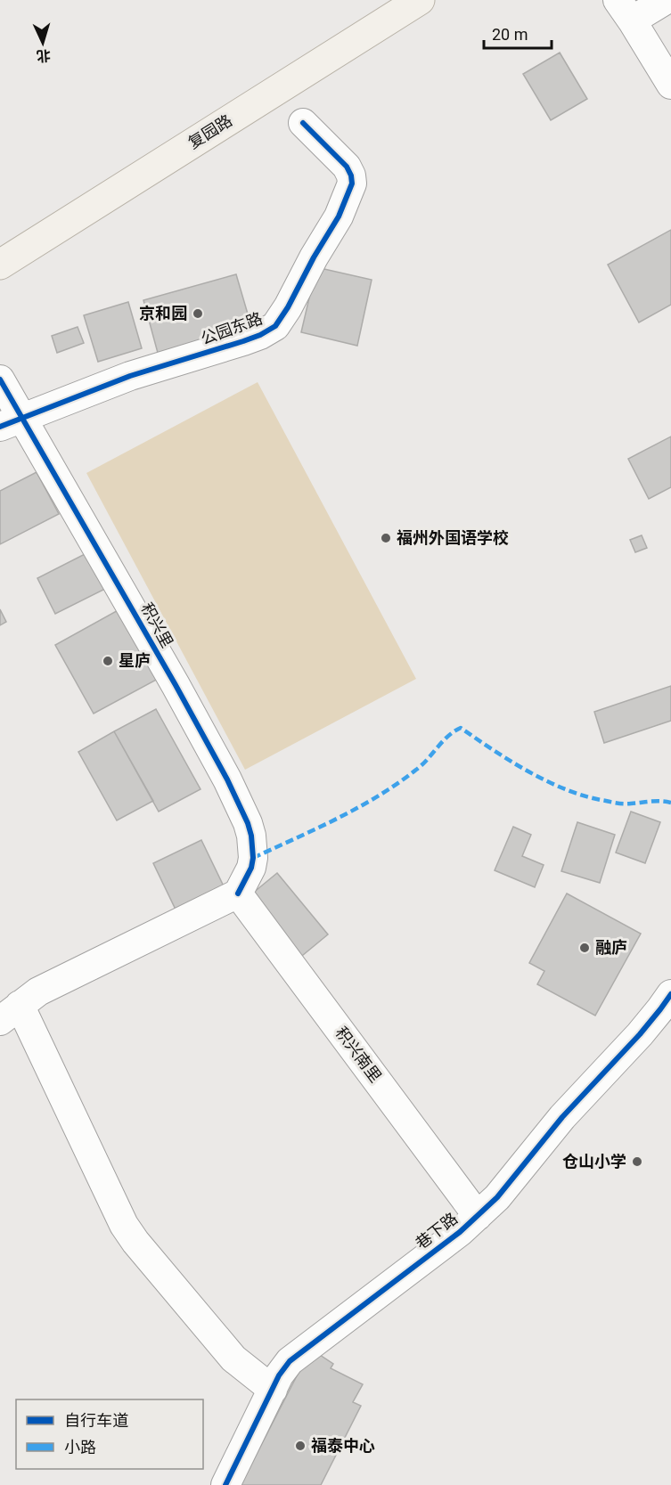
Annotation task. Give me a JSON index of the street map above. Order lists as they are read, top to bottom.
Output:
{
  "streets": {
    "main road": ["复园路"],
    "street": [
      "公园东路",
      "积兴里",
      "积兴南里",
      "巷下路"
    ]
  },
  "crossings": [
    ["公园东路", "积兴里"],
    ["积兴里", "积兴南里"],
    ["积兴南里", "巷下路"]
  ],
  "places": [
    "京和园",
    "福州外国语学校",
    "星庐",
    "融庐",
    "仓山小学",
    "福泰中心"
  ],
  "legend": ["自行车道", "小路"],
  "scale_bar": "20 m",
  "north": "bottom"
}
